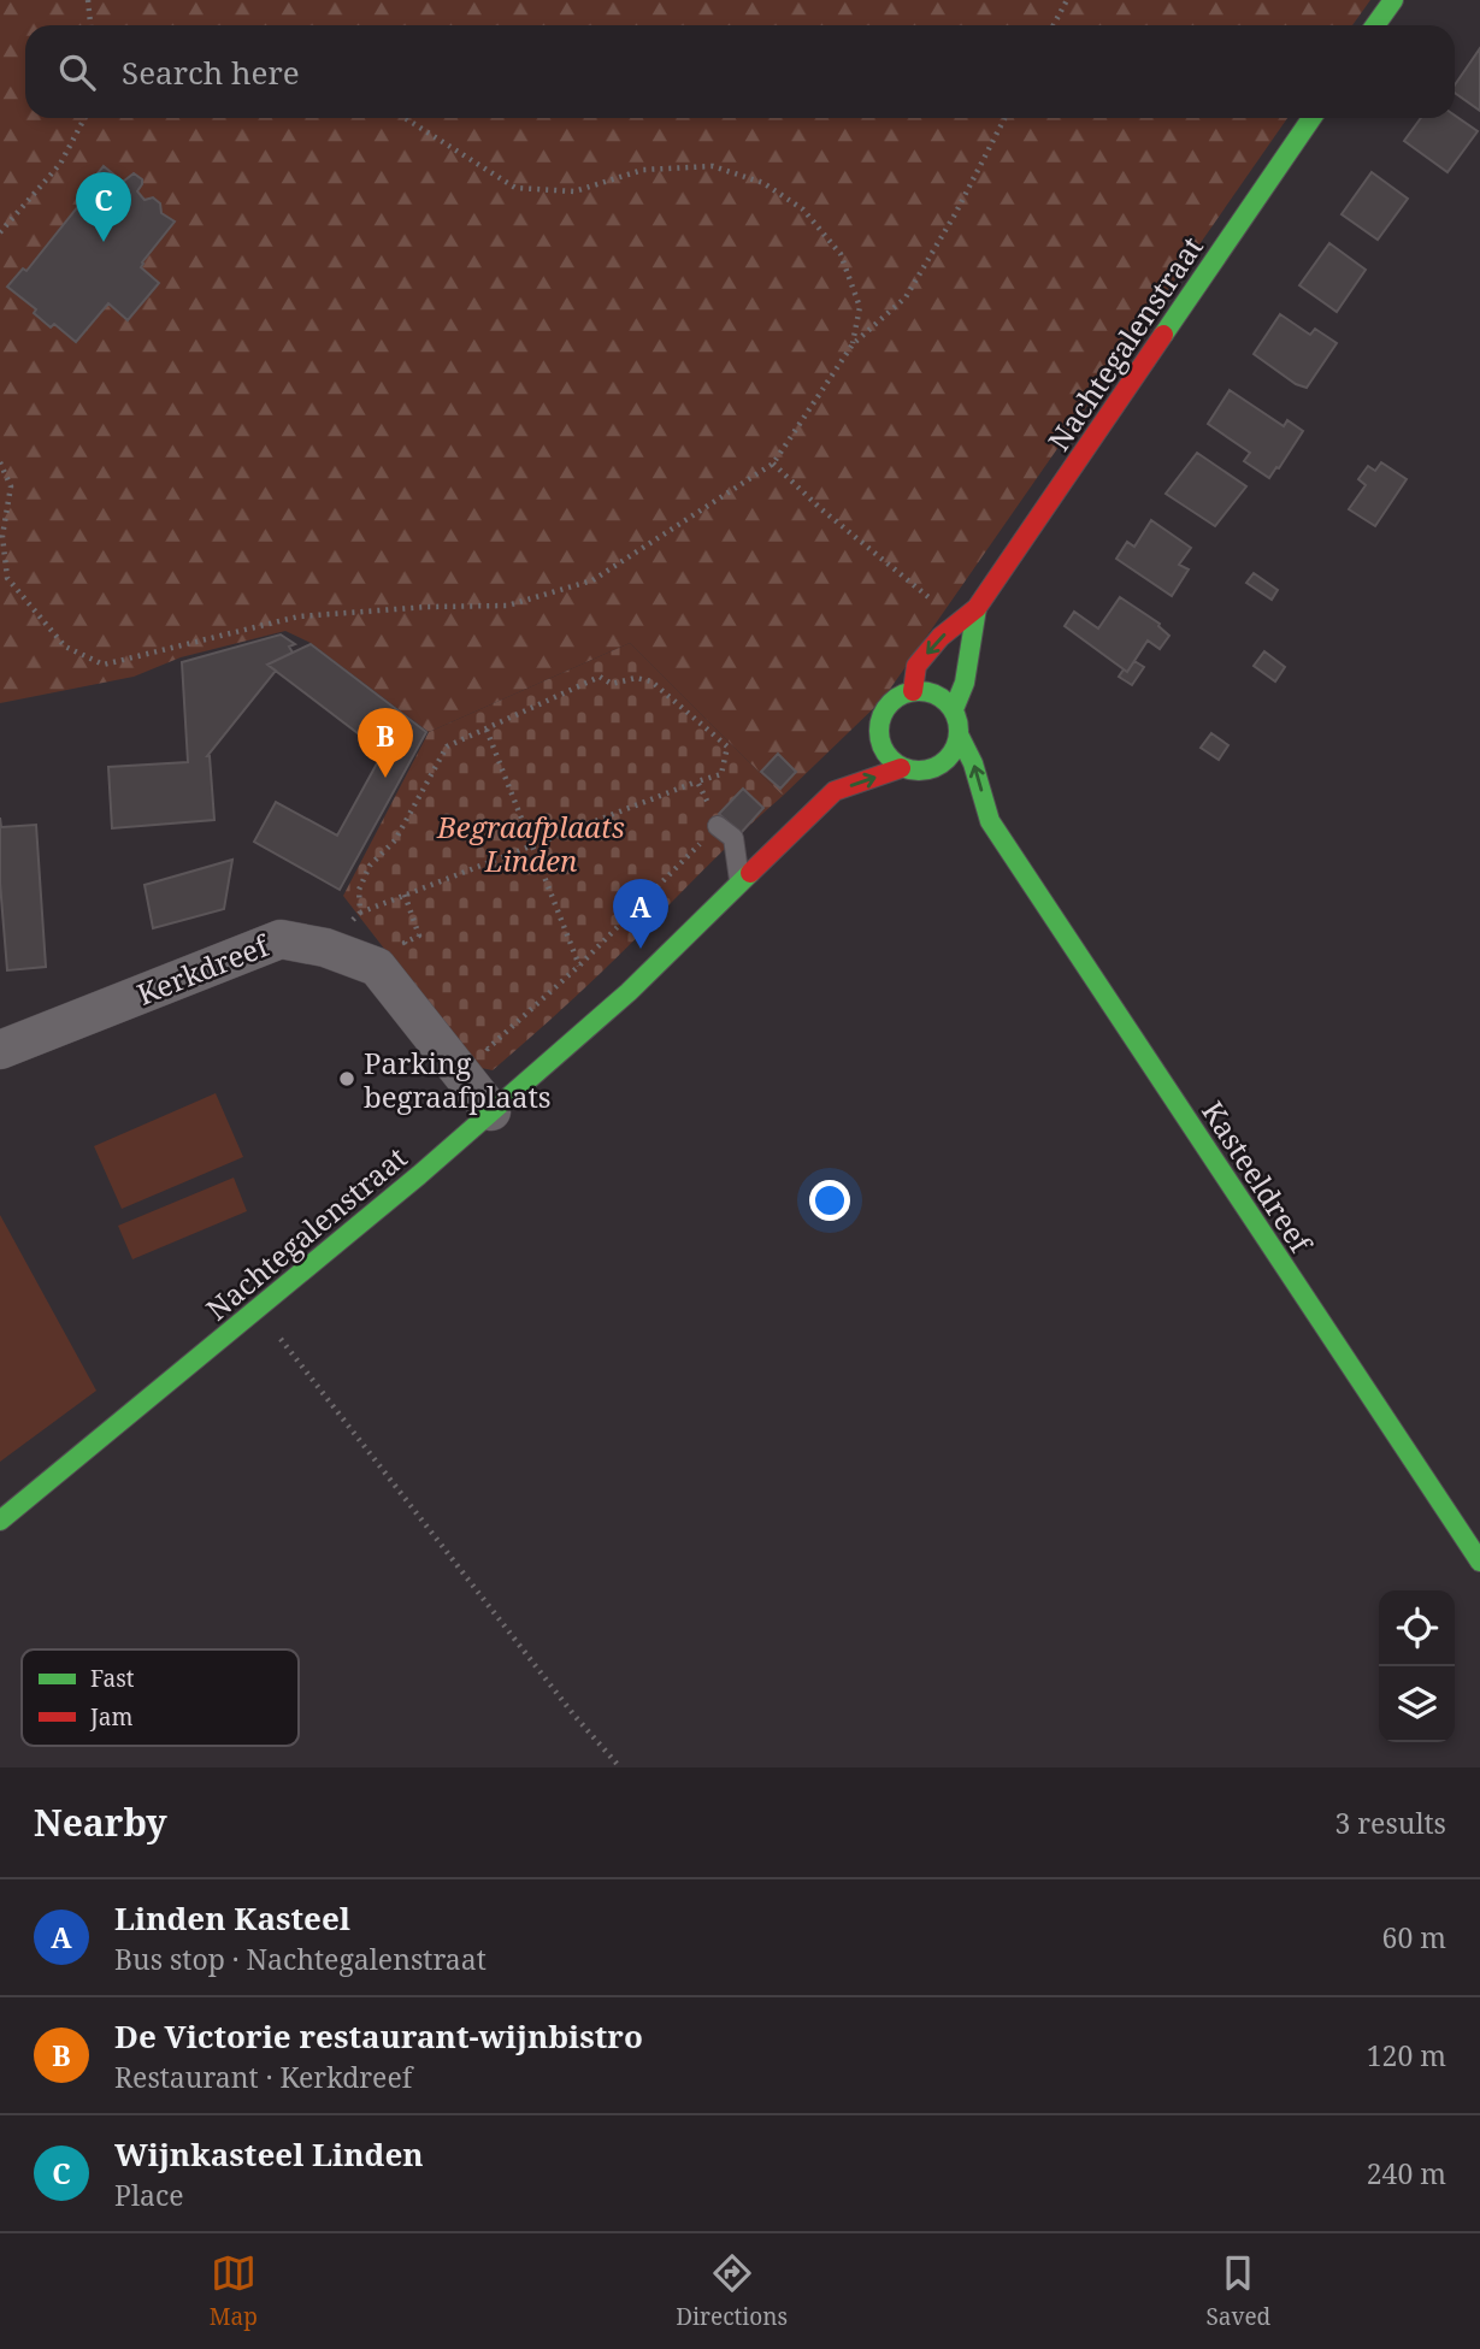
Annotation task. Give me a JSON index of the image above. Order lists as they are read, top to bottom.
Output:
{
  "streets": {
    "street": ["Nachtegalenstraat", "Kerkdreef", "Kasteeldreef"]
  },
  "crossings": [
    ["Nachtegalenstraat", "Kerkdreef"],
    ["Nachtegalenstraat", "Kasteeldreef"]
  ],
  "parks": ["Begraafplaats Linden"],
  "places": ["Parking begraafplaats"],
  "legend": ["Fast", "Jam"],
  "page": {
    "search": "Search here",
    "pins": ["C", "B", "A"],
    "heading": ["Nearby", "3 results"],
    "list": [
      {
        "mark": "A",
        "name": "Linden Kasteel",
        "note": "Bus stop · Nachtegalenstraat",
        "value": "60 m"
      },
      {
        "mark": "B",
        "name": "De Victorie restaurant-wijnbistro",
        "note": "Restaurant · Kerkdreef",
        "value": "120 m"
      },
      {
        "mark": "C",
        "name": "Wijnkasteel Linden",
        "note": "Place",
        "value": "240 m"
      }
    ],
    "nav": ["Map", "Directions", "Saved"]
  }
}
